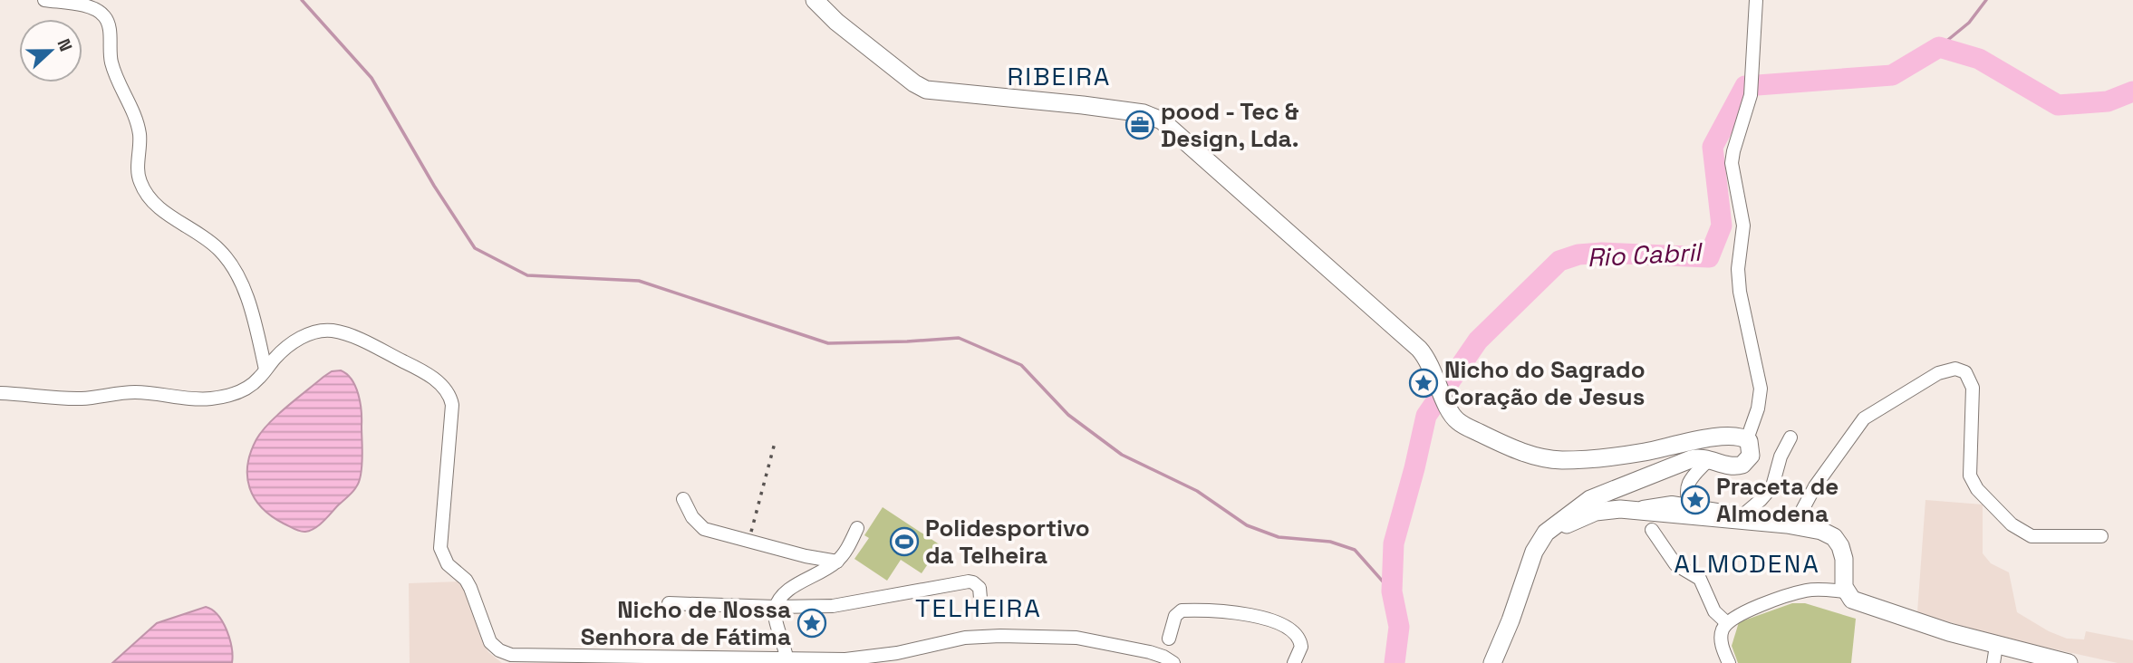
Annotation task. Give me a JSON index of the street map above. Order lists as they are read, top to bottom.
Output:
{
  "districts": ["RIBEIRA", "ALMODENA", "TELHEIRA"],
  "water": ["Rio Cabril"],
  "places": {
    "office": ["pood - Tec & Design, Lda."],
    "place": ["Nicho do Sagrado Coração de Jesus", "Praceta de Almodena", "Nicho de Nossa Senhora de Fátima"],
    "sports": ["Polidesportivo da Telheira"]
  },
  "north": "right"
}
